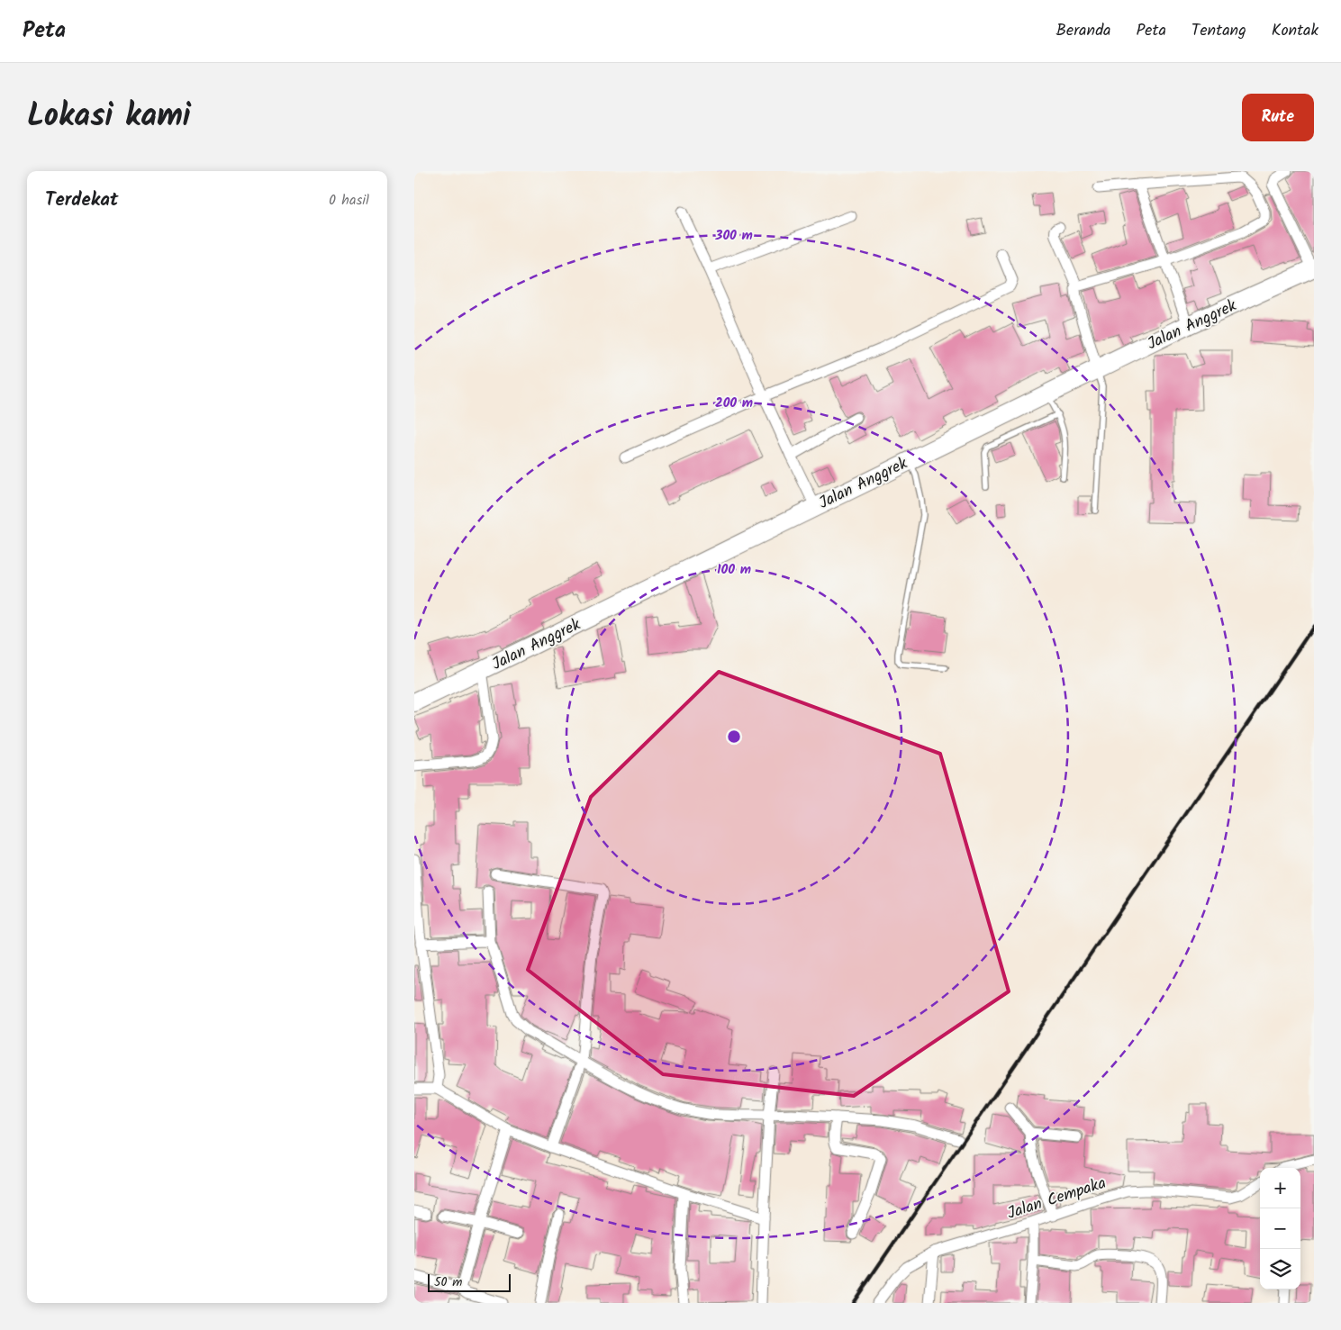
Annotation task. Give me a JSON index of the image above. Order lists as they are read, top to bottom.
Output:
{
  "streets": {
    "highway": ["Jalan Anggrek"],
    "street": ["Jalan Cempaka"]
  },
  "scale_bar": "50 m",
  "page": {
    "header": "Peta",
    "nav": [
      "Beranda",
      "Peta",
      "Tentang",
      "Kontak"
    ],
    "title": "Lokasi kami",
    "buttons": "Rute",
    "heading": ["Terdekat", "0 hasil"],
    "map_buttons": ["+", "−"],
    "scale": "50 m"
  },
  "rings": ["300 m", "200 m", "100 m"]
}
